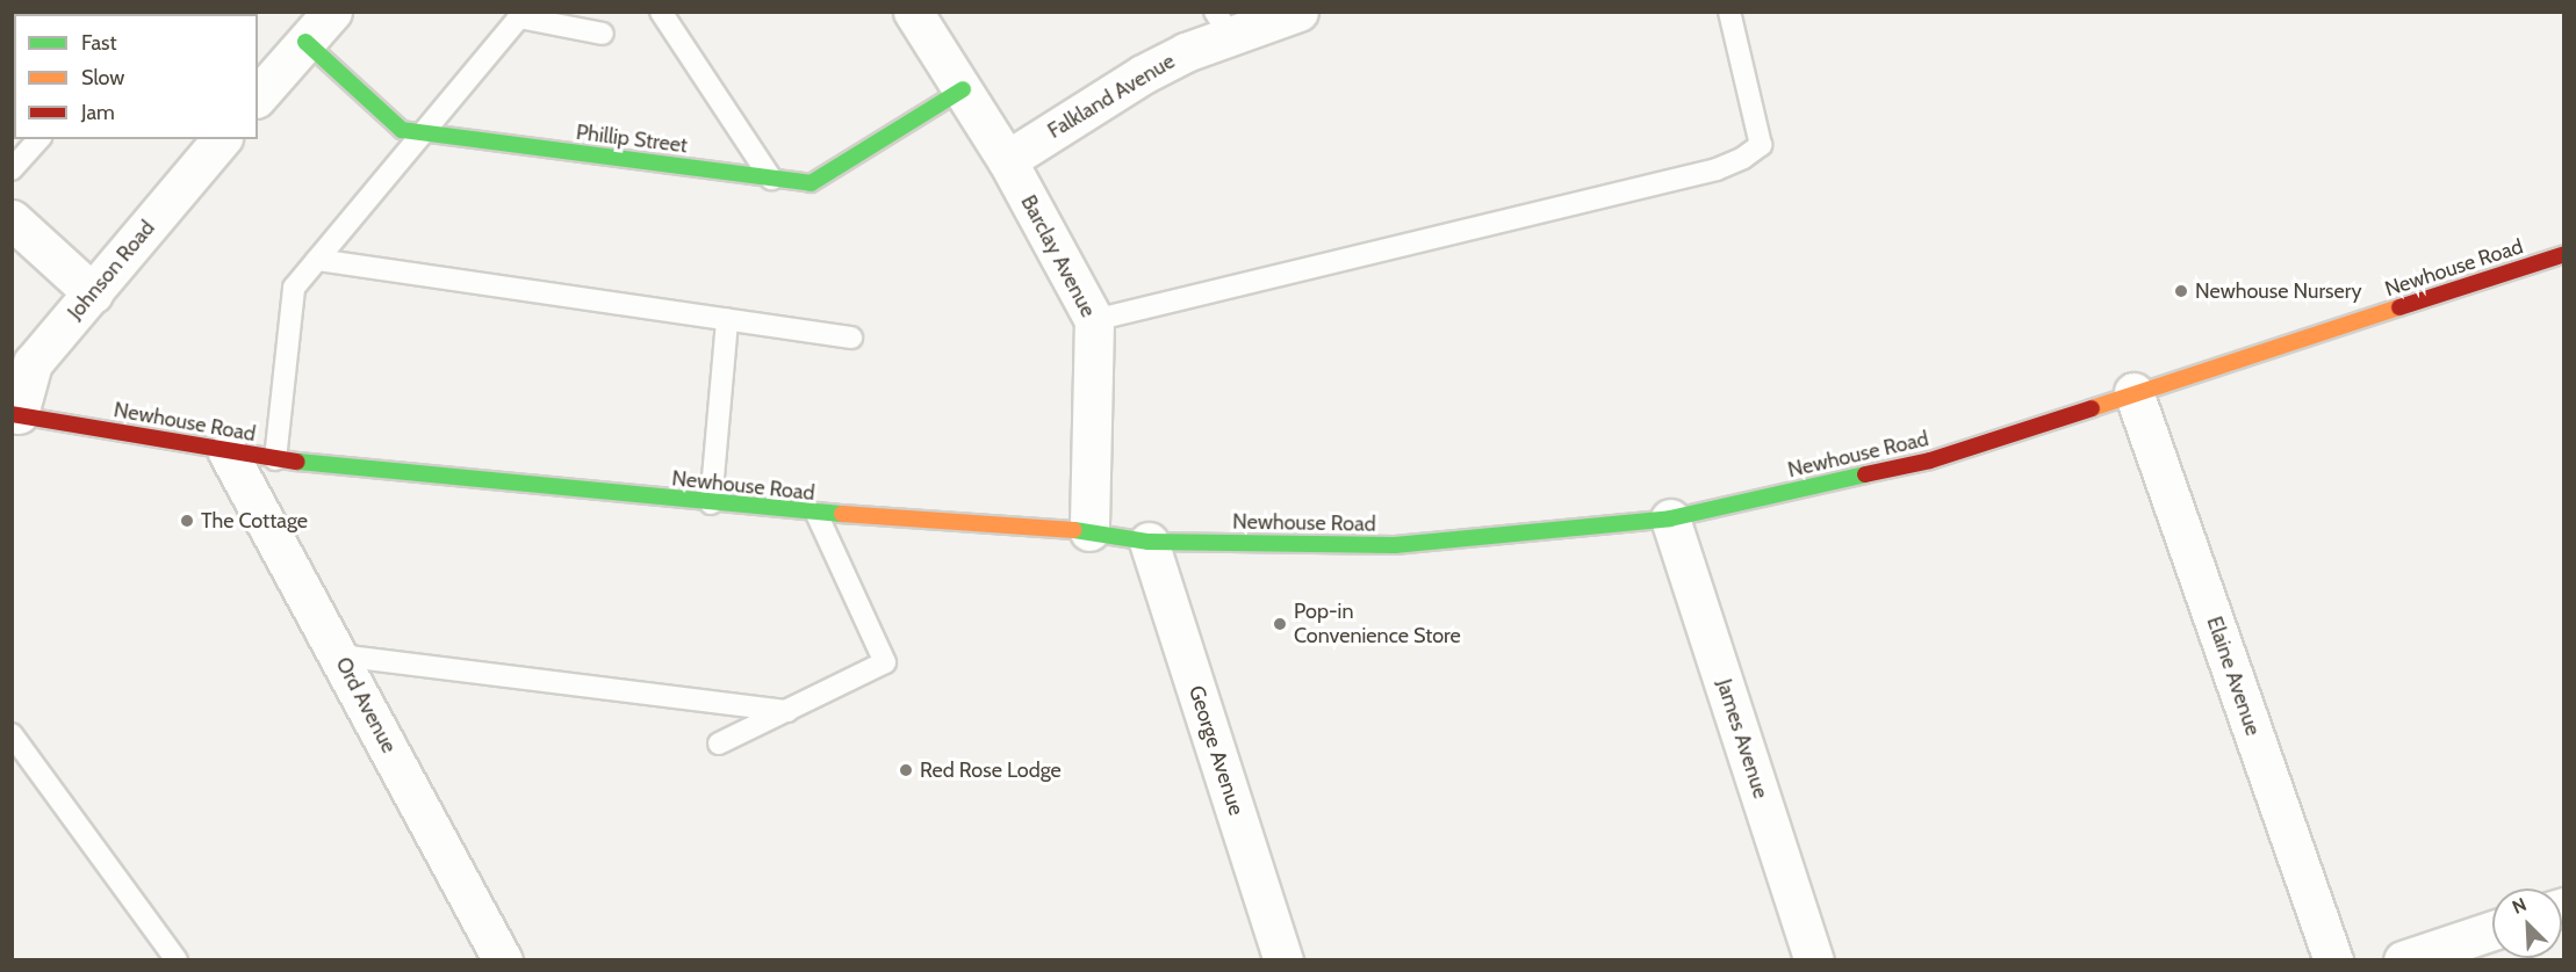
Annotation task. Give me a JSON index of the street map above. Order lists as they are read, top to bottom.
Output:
{
  "streets": {
    "street": [
      "Falkland Avenue",
      "Phillip Street",
      "Barclay Avenue",
      "Newhouse Road",
      "Johnson Road",
      "Elaine Avenue",
      "Ord Avenue",
      "James Avenue",
      "George Avenue"
    ]
  },
  "crossings": [
    ["Falkland Avenue", "Barclay Avenue"],
    ["Phillip Street", "Barclay Avenue"],
    ["Barclay Avenue", "Newhouse Road"],
    ["Newhouse Road", "Johnson Road"],
    ["Newhouse Road", "Elaine Avenue"],
    ["Newhouse Road", "Ord Avenue"],
    ["Newhouse Road", "James Avenue"],
    ["Newhouse Road", "George Avenue"]
  ],
  "places": [
    "Newhouse Nursery",
    "The Cottage",
    "Pop-in Convenience Store",
    "Red Rose Lodge"
  ],
  "legend": ["Fast", "Slow", "Jam"],
  "north": "top left"
}
